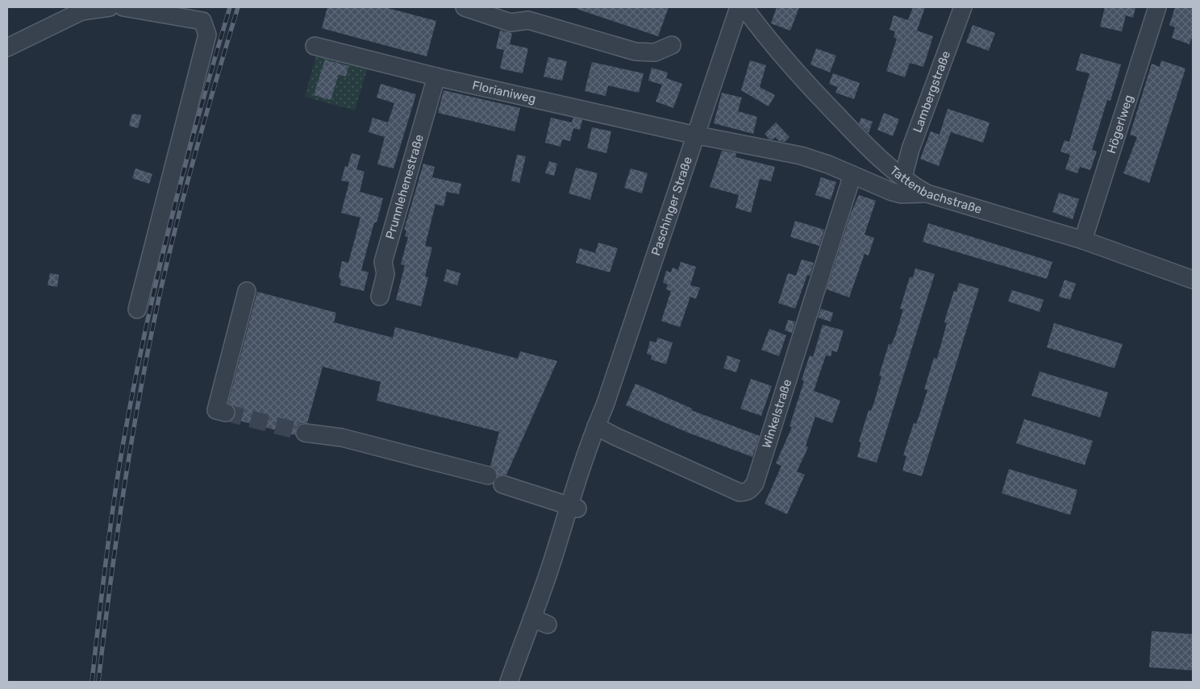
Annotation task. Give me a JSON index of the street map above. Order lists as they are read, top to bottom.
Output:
{
  "streets": {
    "street": [
      "Florianiweg",
      "Lambergstraße",
      "Högerlweg",
      "Prunnlehenestraße",
      "Tattenbachstraße",
      "Paschinger Straße",
      "Winkelstraße"
    ]
  },
  "crossings": [
    ["Florianiweg", "Prunnlehenestraße"],
    ["Florianiweg", "Paschinger Straße"],
    ["Lambergstraße", "Tattenbachstraße"],
    ["Högerlweg", "Tattenbachstraße"],
    ["Tattenbachstraße", "Paschinger Straße"],
    ["Paschinger Straße", "Winkelstraße"]
  ]
}
